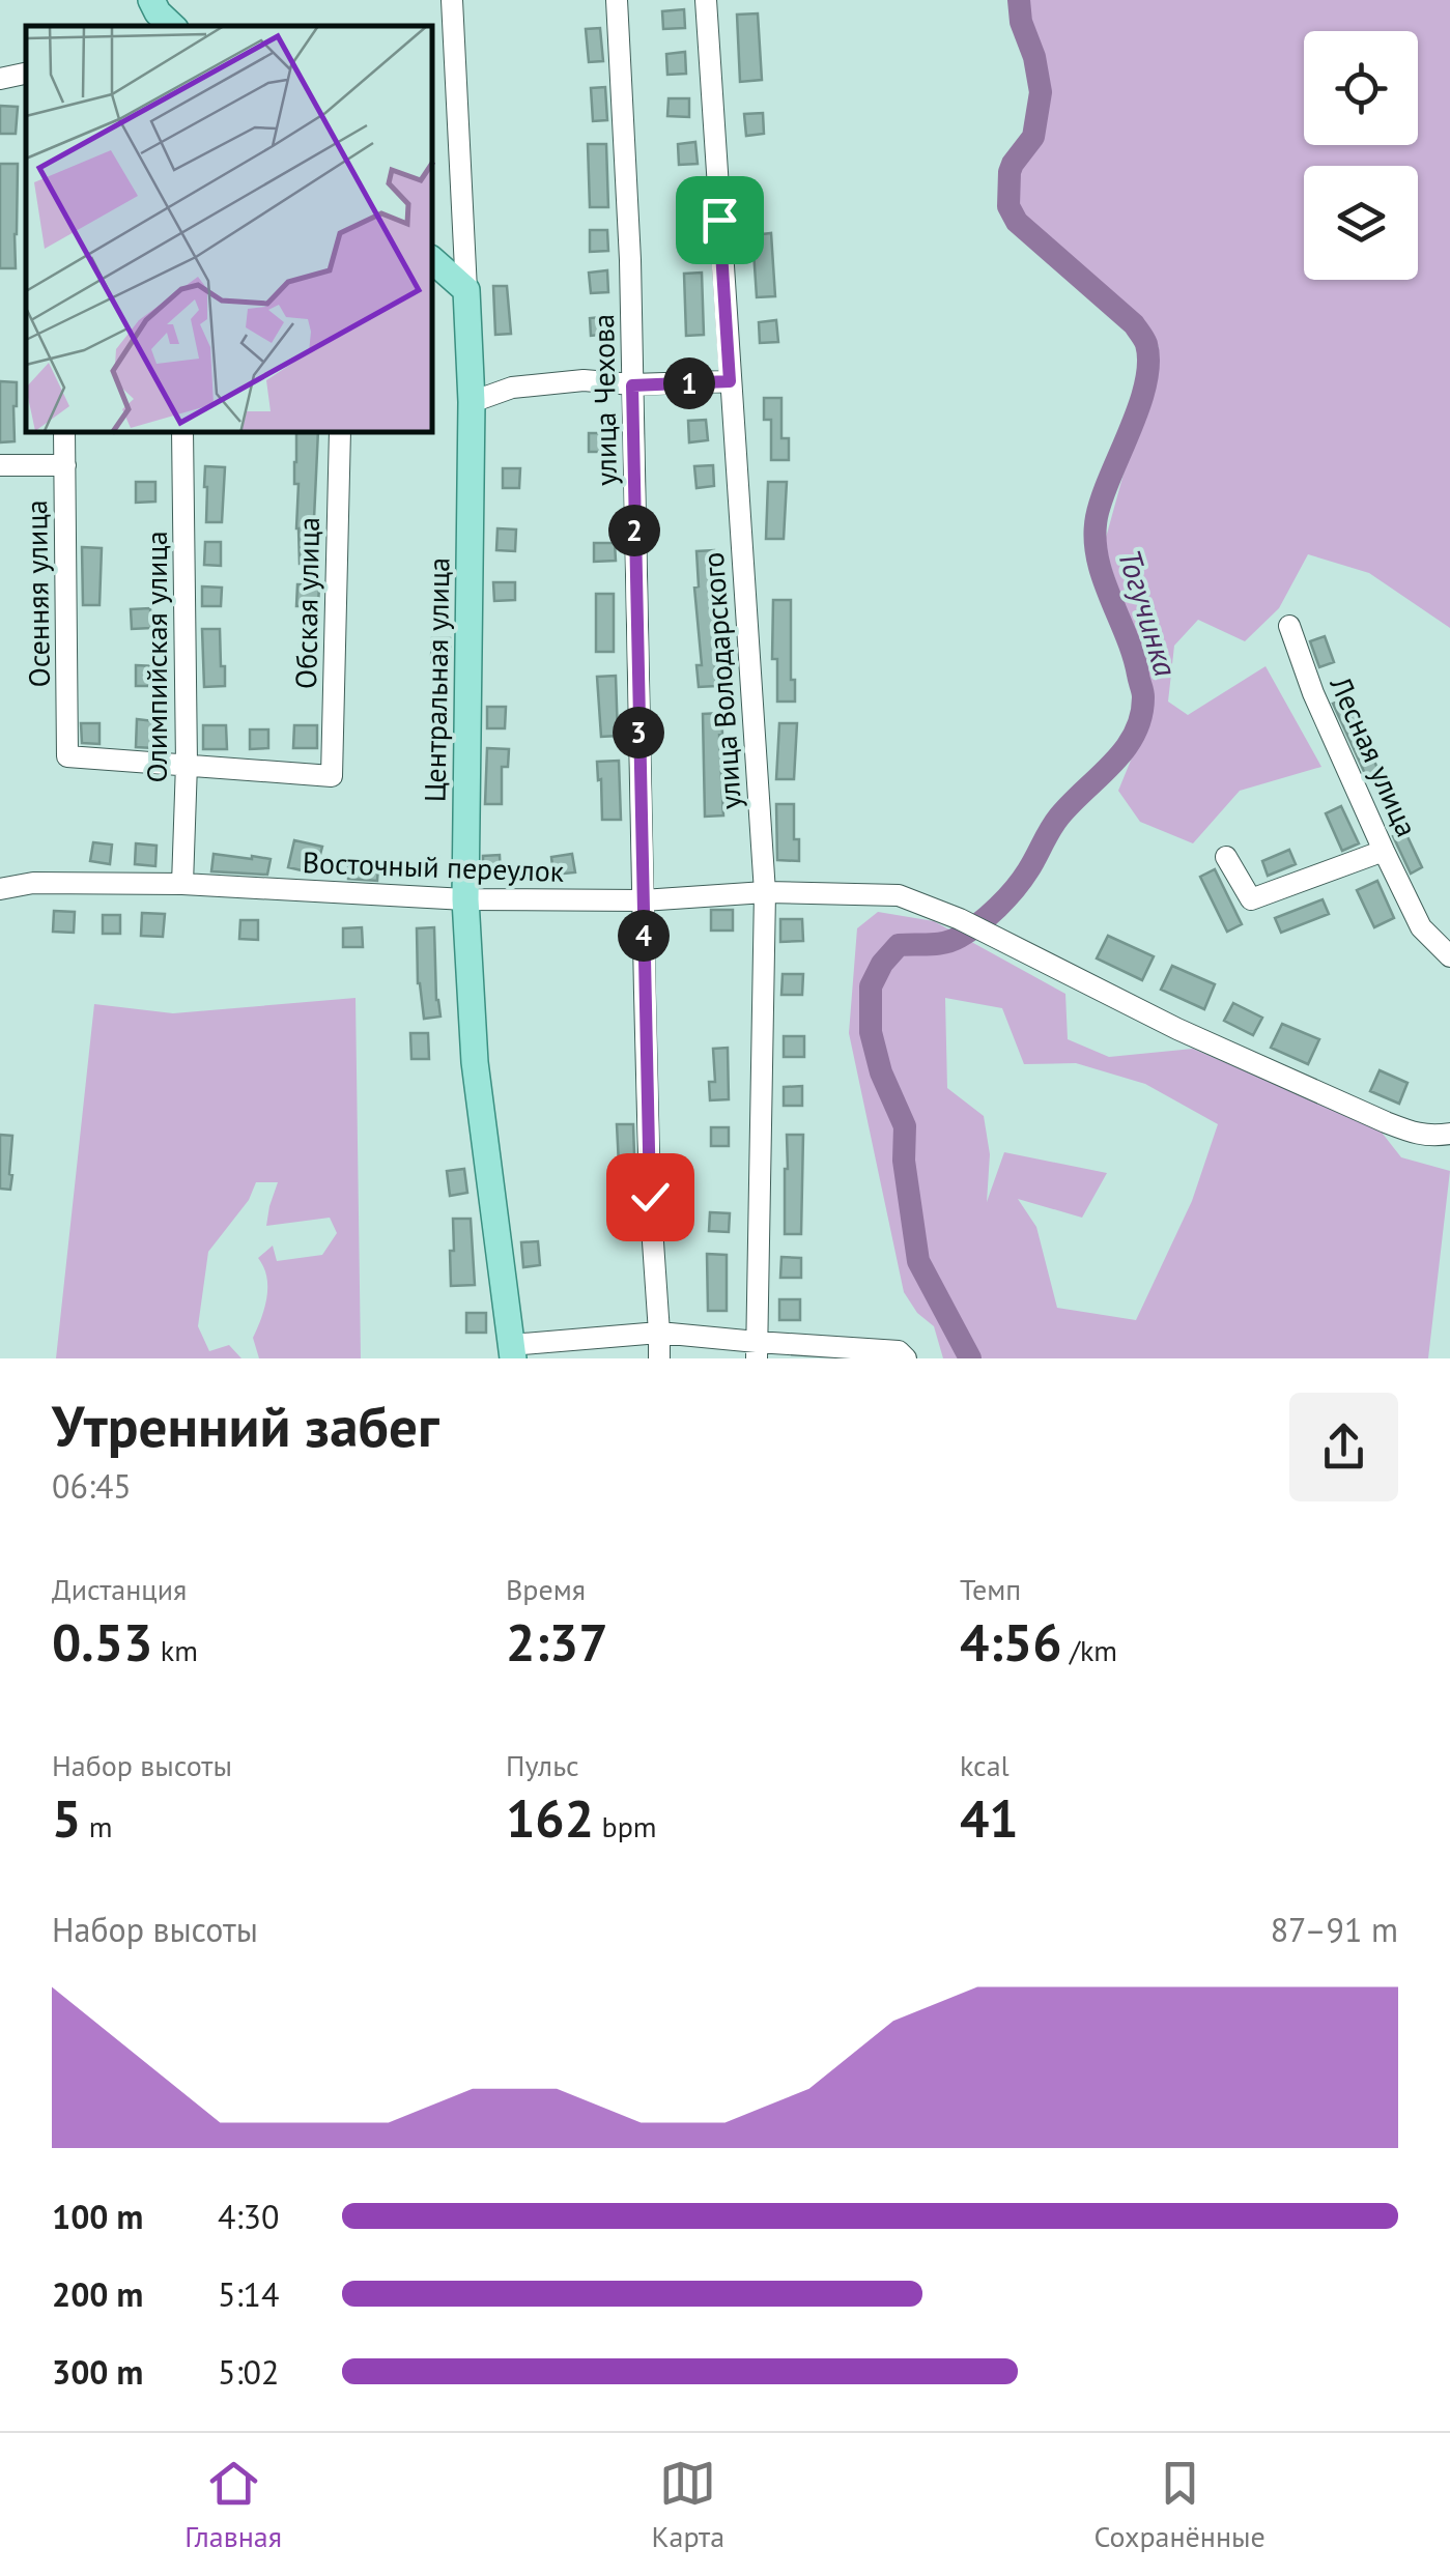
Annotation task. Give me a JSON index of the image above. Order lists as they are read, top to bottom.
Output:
{
  "streets": {
    "main road": ["Центральная улица"],
    "street": [
      "улица Чехова",
      "Осенняя улица",
      "Обская улица",
      "Олимпийская улица",
      "улица Володарского",
      "Лесная улица",
      "Восточный переулок"
    ]
  },
  "crossings": [
    ["улица Чехова", "Восточный переулок"],
    ["Осенняя улица", "Обская улица"],
    ["Осенняя улица", "Олимпийская улица"],
    ["Обская улица", "Олимпийская улица"],
    ["Олимпийская улица", "Восточный переулок"],
    ["Центральная улица", "Восточный переулок"],
    ["улица Володарского", "Восточный переулок"]
  ],
  "water": ["Тогучинка"],
  "page": {
    "pins": [
      "1",
      "2",
      "3",
      "4"
    ],
    "heading": ["Утренний забег", "06:45"],
    "stats": [
      ["Дистанция", "0.53 km"],
      ["Время", "2:37"],
      ["Темп", "4:56 /km"],
      ["Набор высоты", "5 m"],
      ["Пульс", "162 bpm"],
      ["kcal", "41"]
    ],
    "chart": ["Набор высоты", "87–91 m"],
    "list": [
      {
        "name": "100 m",
        "note": "4:30"
      },
      {
        "name": "200 m",
        "note": "5:14"
      },
      {
        "name": "300 m",
        "note": "5:02"
      }
    ],
    "tabs": ["Главная", "Карта", "Сохранённые"]
  }
}
